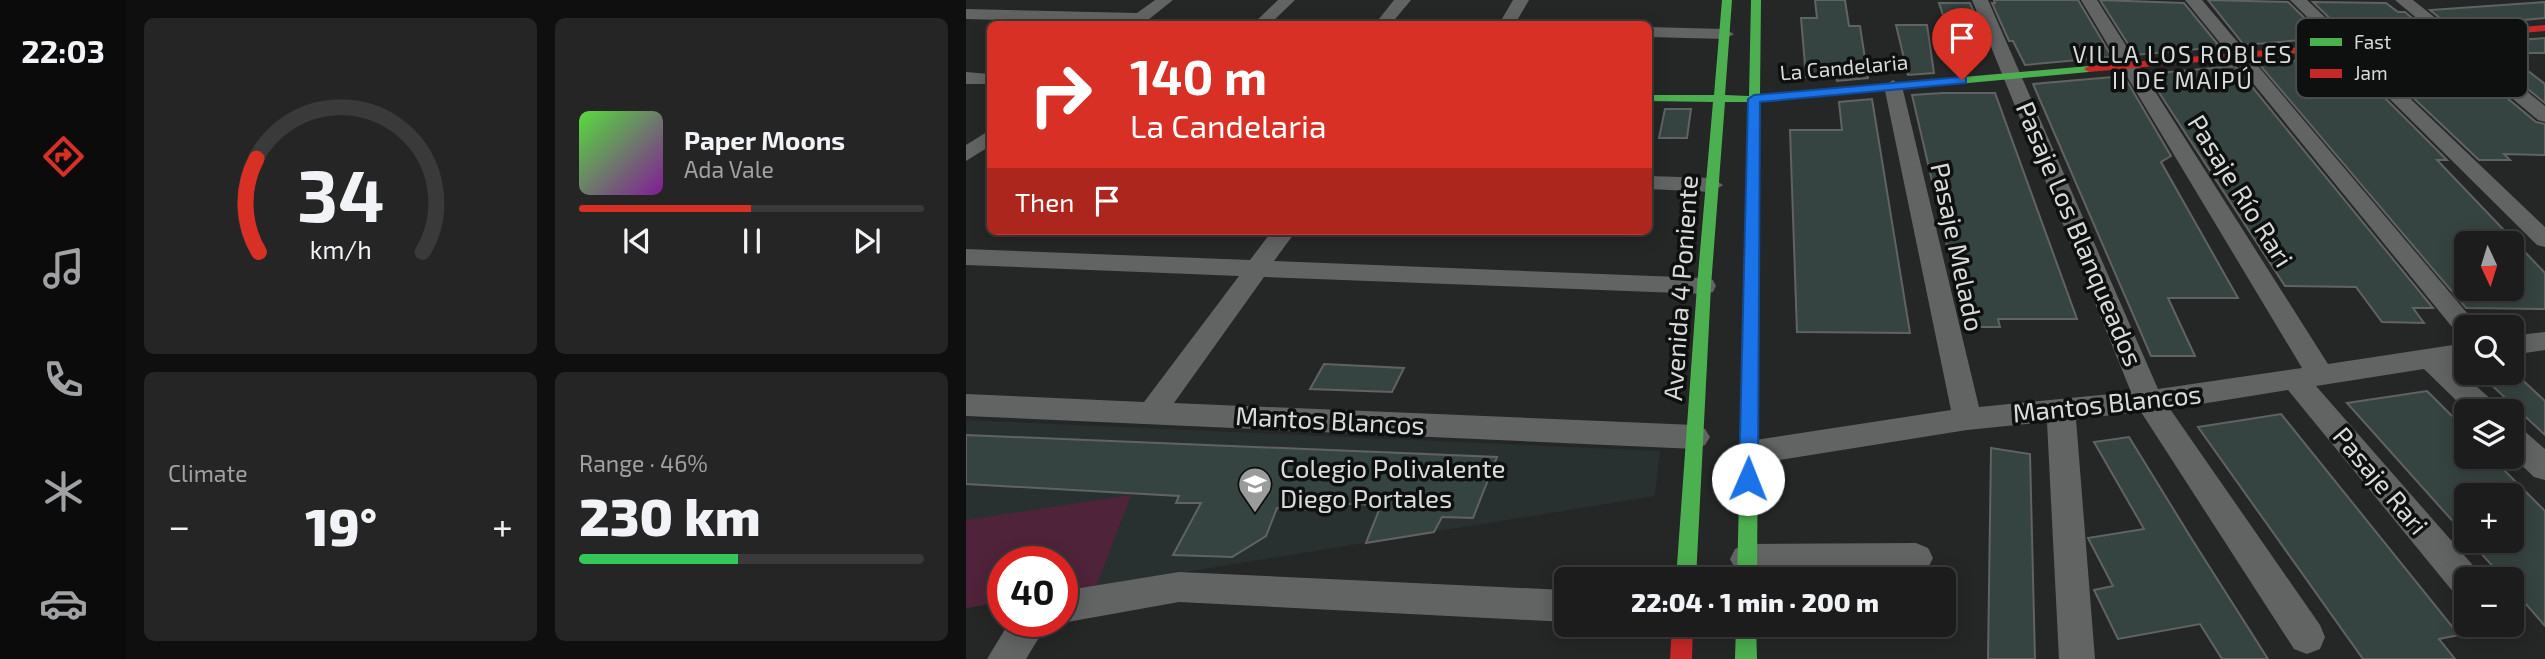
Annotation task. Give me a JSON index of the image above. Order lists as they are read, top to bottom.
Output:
{
  "streets": {
    "street": [
      "La Candelaria",
      "Pasaje Río Rari",
      "Pasaje Los Blanqueados",
      "Pasaje Melado",
      "Avenida 4 Poniente",
      "Mantos Blancos",
      "Pasaje Rari"
    ]
  },
  "crossings": [
    ["La Candelaria", "Pasaje Río Rari"],
    ["La Candelaria", "Pasaje Los Blanqueados"],
    ["La Candelaria", "Pasaje Melado"],
    ["La Candelaria", "Avenida 4 Poniente"],
    ["Pasaje Río Rari", "Mantos Blancos"],
    ["Pasaje Río Rari", "Pasaje Rari"],
    ["Pasaje Los Blanqueados", "Mantos Blancos"],
    ["Pasaje Melado", "Mantos Blancos"],
    ["Avenida 4 Poniente", "Mantos Blancos"],
    ["Mantos Blancos", "Pasaje Rari"]
  ],
  "districts": ["VILLA LOS ROBLES II DE MAIPÚ"],
  "places": {
    "school or university": ["Colegio Polivalente Diego Portales"]
  },
  "legend": ["Fast", "Jam"],
  "north": "bottom",
  "page": {
    "tabs": "22:03",
    "turn": ["140 m", "La Candelaria"],
    "song": ["Paper Moons", "Ada Vale"],
    "then": "Then",
    "map_buttons": ["+", "−"],
    "tile": [
      "Climate",
      ["Range · 46%", "230 km"]
    ],
    "heat": ["−", "19°", "+"],
    "limit": "40",
    "trip": "22:04 · 1 min · 200 m",
    "gauge": ["34", "km/h"]
  }
}
